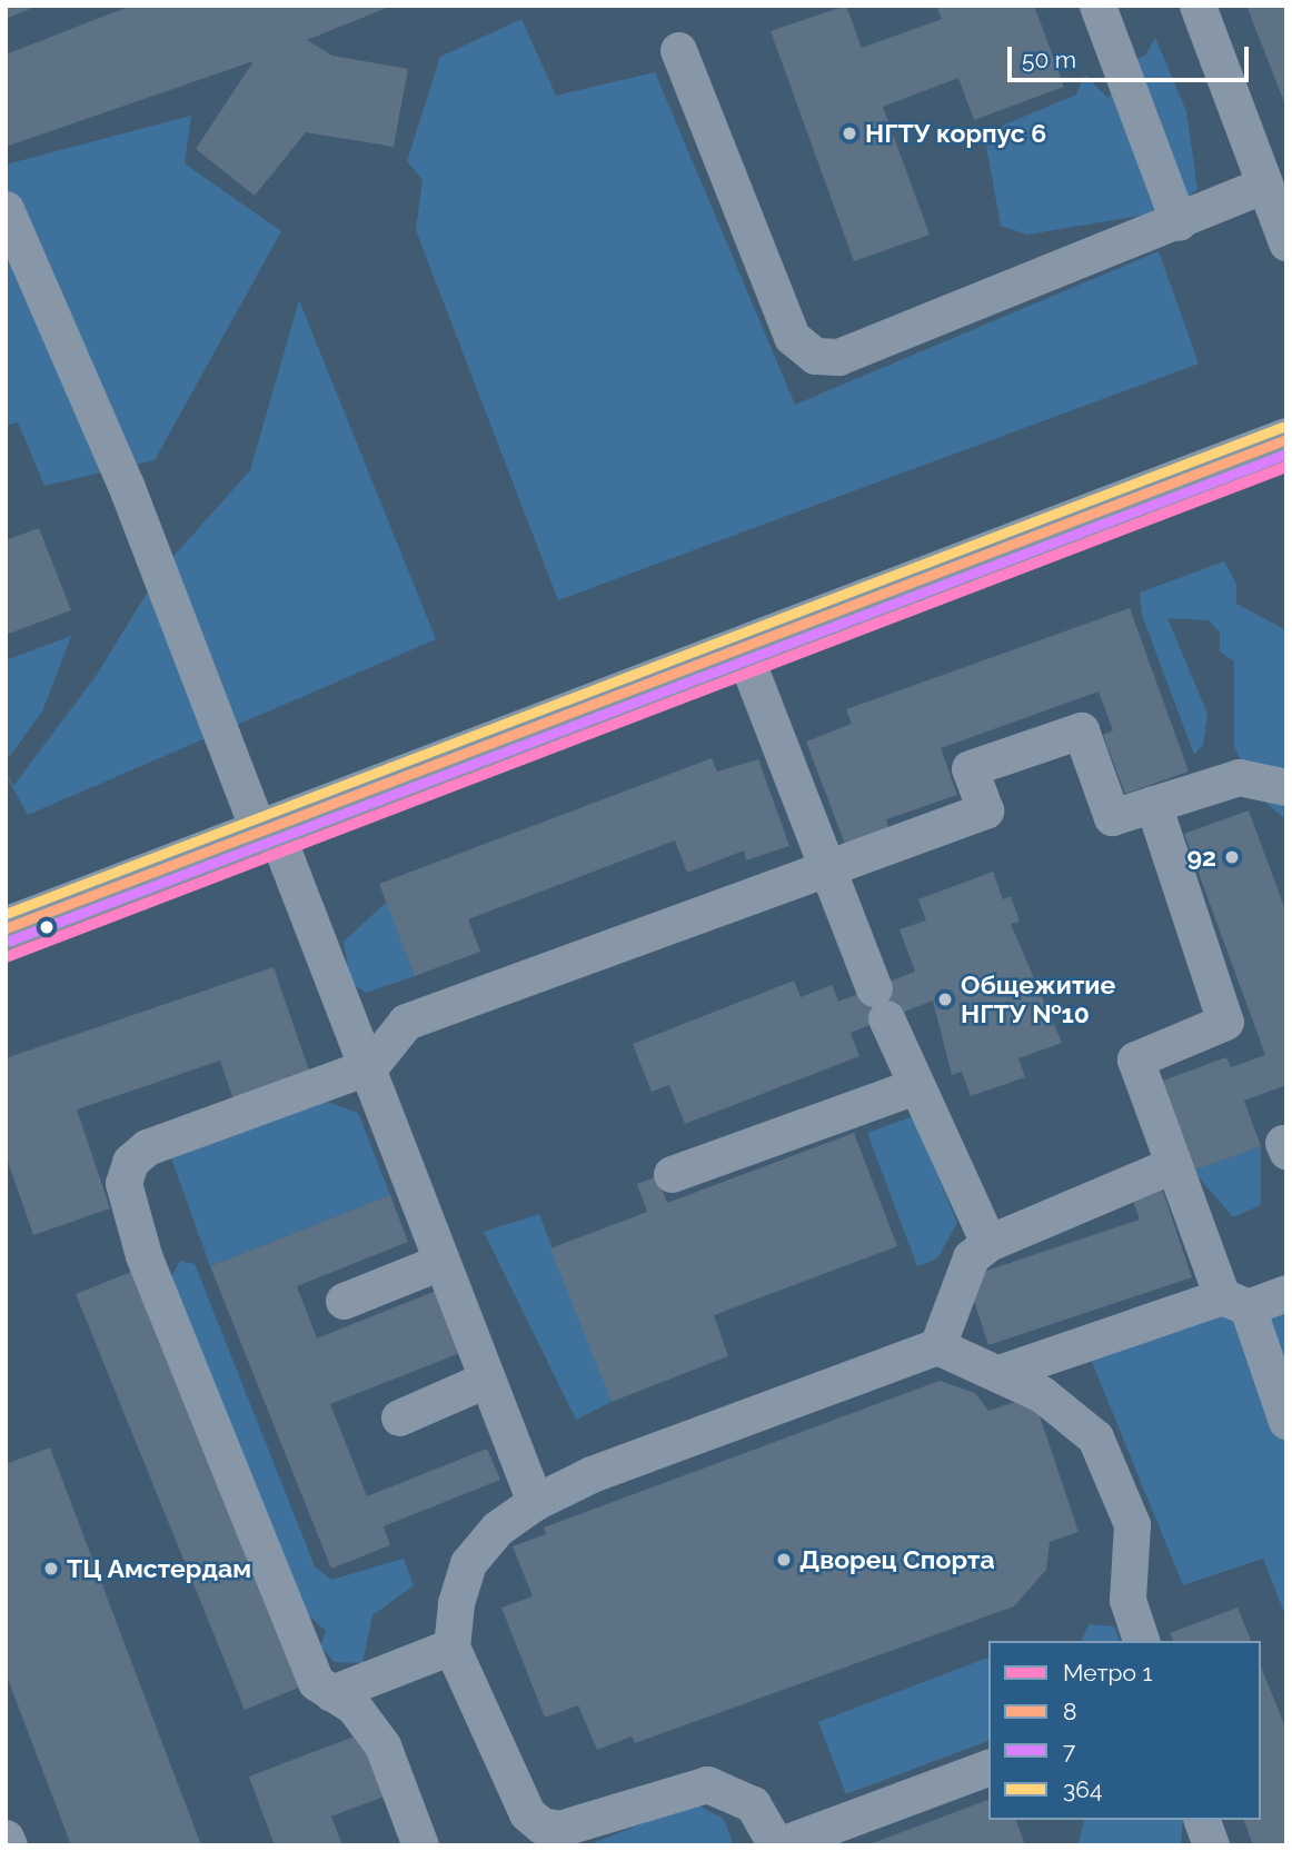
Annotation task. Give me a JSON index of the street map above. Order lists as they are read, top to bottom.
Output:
{
  "places": [
    "НГТУ корпус 6",
    "92",
    "Общежитие НГТУ №10",
    "Дворец Спорта",
    "ТЦ Амстердам"
  ],
  "lines": [
    "transit line 364",
    "transit line 8",
    "transit line 7",
    "metro line 1"
  ],
  "legend": [
    "Метро 1",
    "8",
    "7",
    "364"
  ],
  "scale_bar": "50 m"
}
